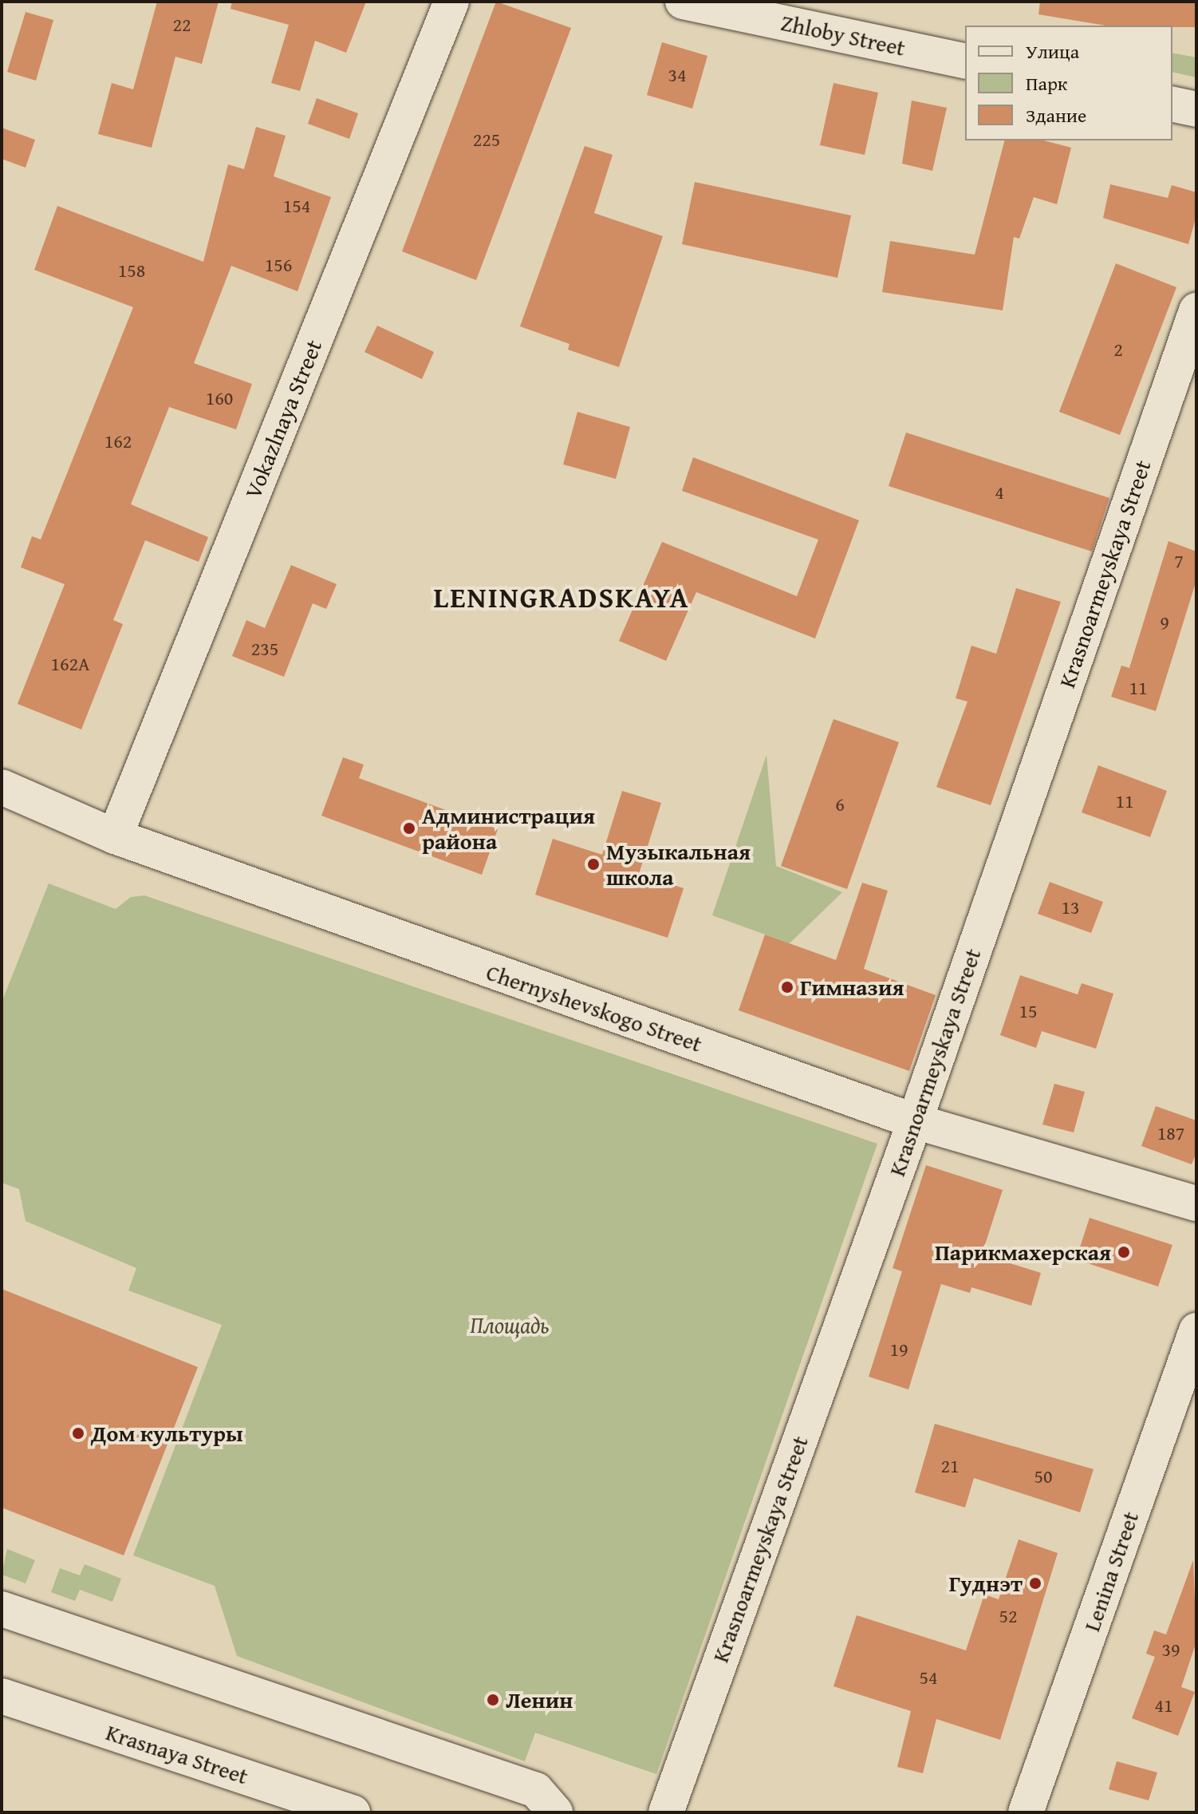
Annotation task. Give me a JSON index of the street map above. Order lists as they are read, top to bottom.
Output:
{
  "streets": {
    "street": [
      "Zhloby Street",
      "Vokazlnaya Street",
      "Krasnoarmeyskaya Street",
      "Chernyshevskogo Street",
      "Lenina Street",
      "Krasnaya Street"
    ]
  },
  "crossings": [
    ["Vokazlnaya Street", "Chernyshevskogo Street"],
    ["Krasnoarmeyskaya Street", "Chernyshevskogo Street"]
  ],
  "districts": ["LENINGRADSKAYA"],
  "parks": ["Площадь"],
  "places": [
    "Администрация района",
    "Музыкальная школа",
    "Гимназия",
    "Парикмахерская",
    "Дом культуры",
    "Гуднэт",
    "Ленин"
  ],
  "house_numbers": [
    "22",
    "34",
    "225",
    "154",
    "156",
    "158",
    "2",
    "160",
    "162",
    "4",
    "7",
    "9",
    "235",
    "162А",
    "11",
    "11",
    "6",
    "13",
    "15",
    "187",
    "19",
    "21",
    "50",
    "52",
    "39",
    "54",
    "41"
  ],
  "legend": ["Улица", "Парк", "Здание"]
}
